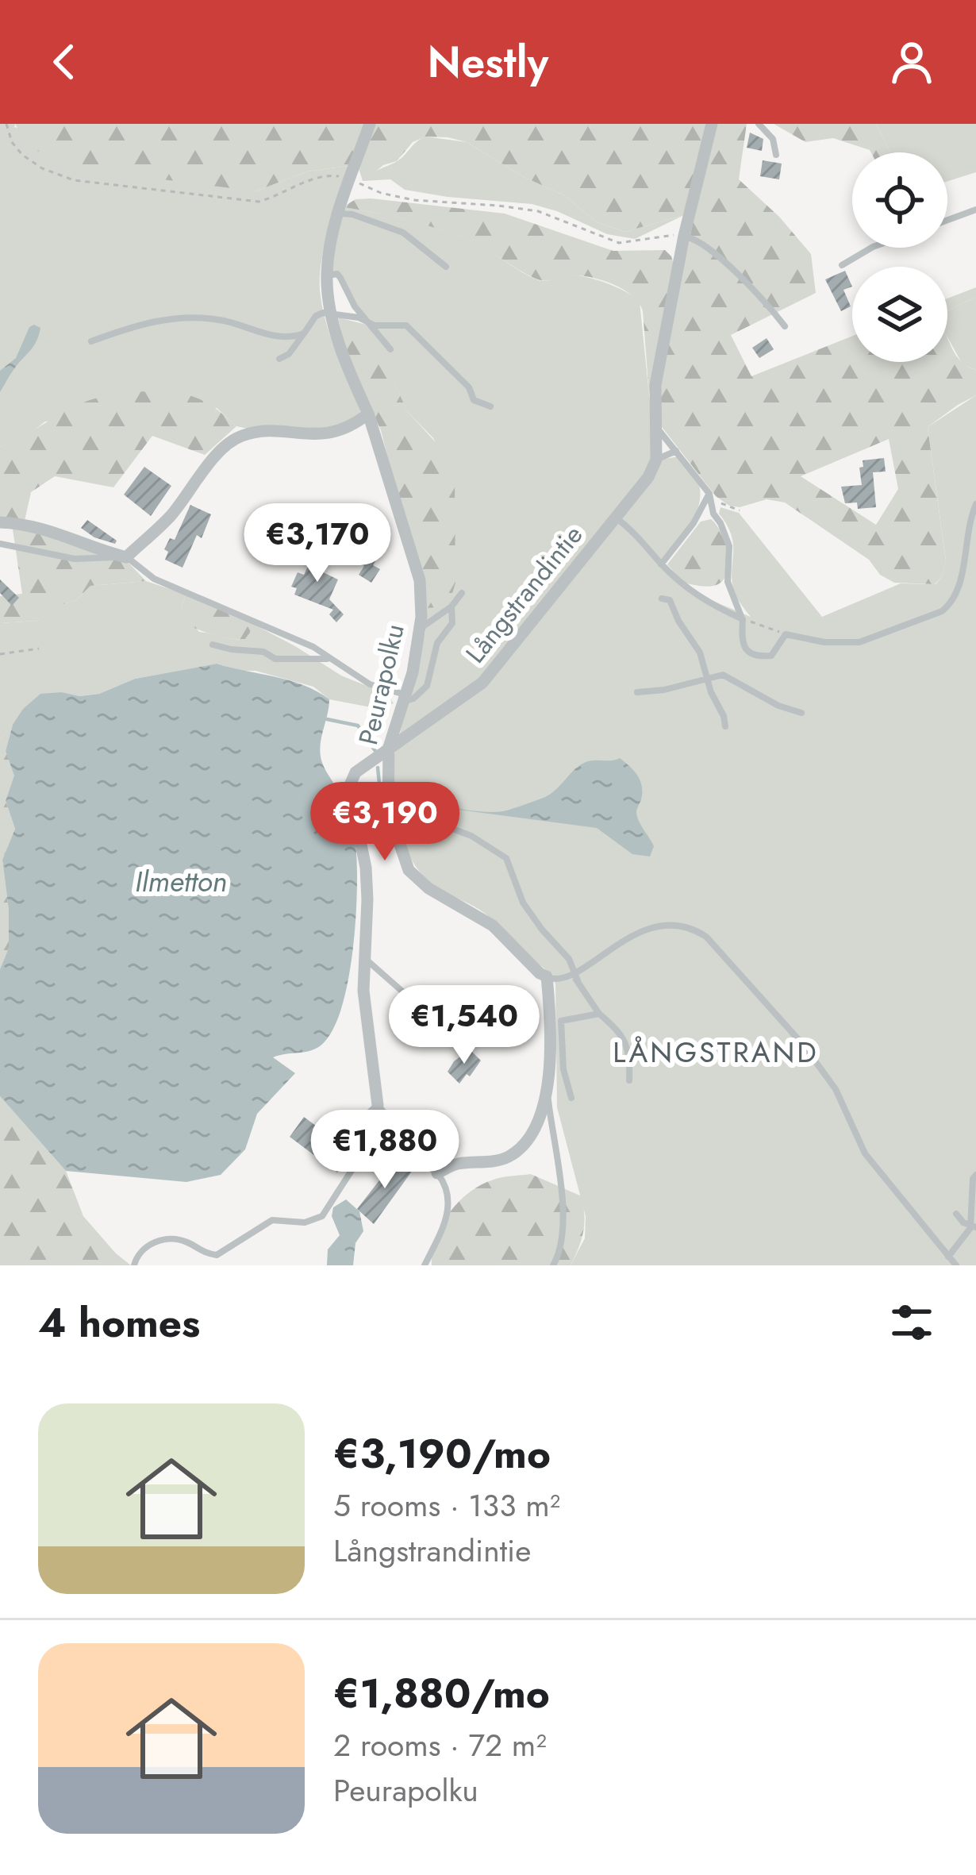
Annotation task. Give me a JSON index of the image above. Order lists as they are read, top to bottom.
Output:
{
  "streets": {
    "street": ["Långstrandintie", "Peurapolku"]
  },
  "crossings": [
    ["Långstrandintie", "Peurapolku"]
  ],
  "districts": ["LÅNGSTRAND"],
  "water": ["Ilmetton"],
  "page": {
    "header": "Nestly",
    "price": [
      "€3,170",
      "€3,190",
      "€1,540",
      "€1,880"
    ],
    "heading": "4 homes",
    "list": [
      {
        "name": "€3,190/mo",
        "note": "5 rooms · 133 m² · Långstrandintie"
      },
      {
        "name": "€1,880/mo",
        "note": "2 rooms · 72 m² · Peurapolku"
      }
    ]
  }
}
